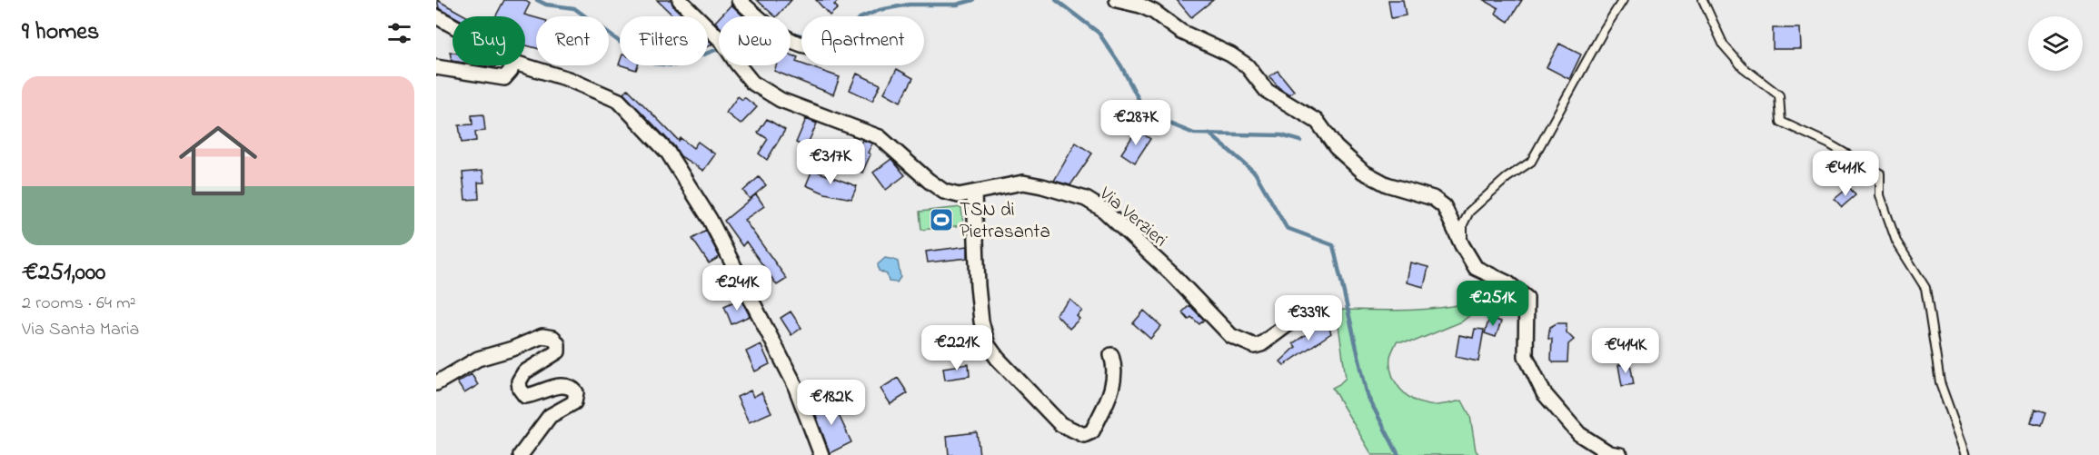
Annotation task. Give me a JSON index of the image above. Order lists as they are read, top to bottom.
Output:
{
  "streets": {
    "street": ["Via Verzieri"]
  },
  "places": {
    "sports": ["TSN di Pietrasanta"]
  },
  "page": {
    "heading": "9 homes",
    "chip": [
      "Buy",
      "Rent",
      "Filters",
      "New",
      "Apartment"
    ],
    "list": [
      {
        "name": "€251,000",
        "note": "2 rooms · 64 m² · Via Santa Maria"
      }
    ],
    "price": [
      "€287K",
      "€317K",
      "€411K",
      "€241K",
      "€251K",
      "€339K",
      "€221K",
      "€414K",
      "€182K"
    ]
  }
}
